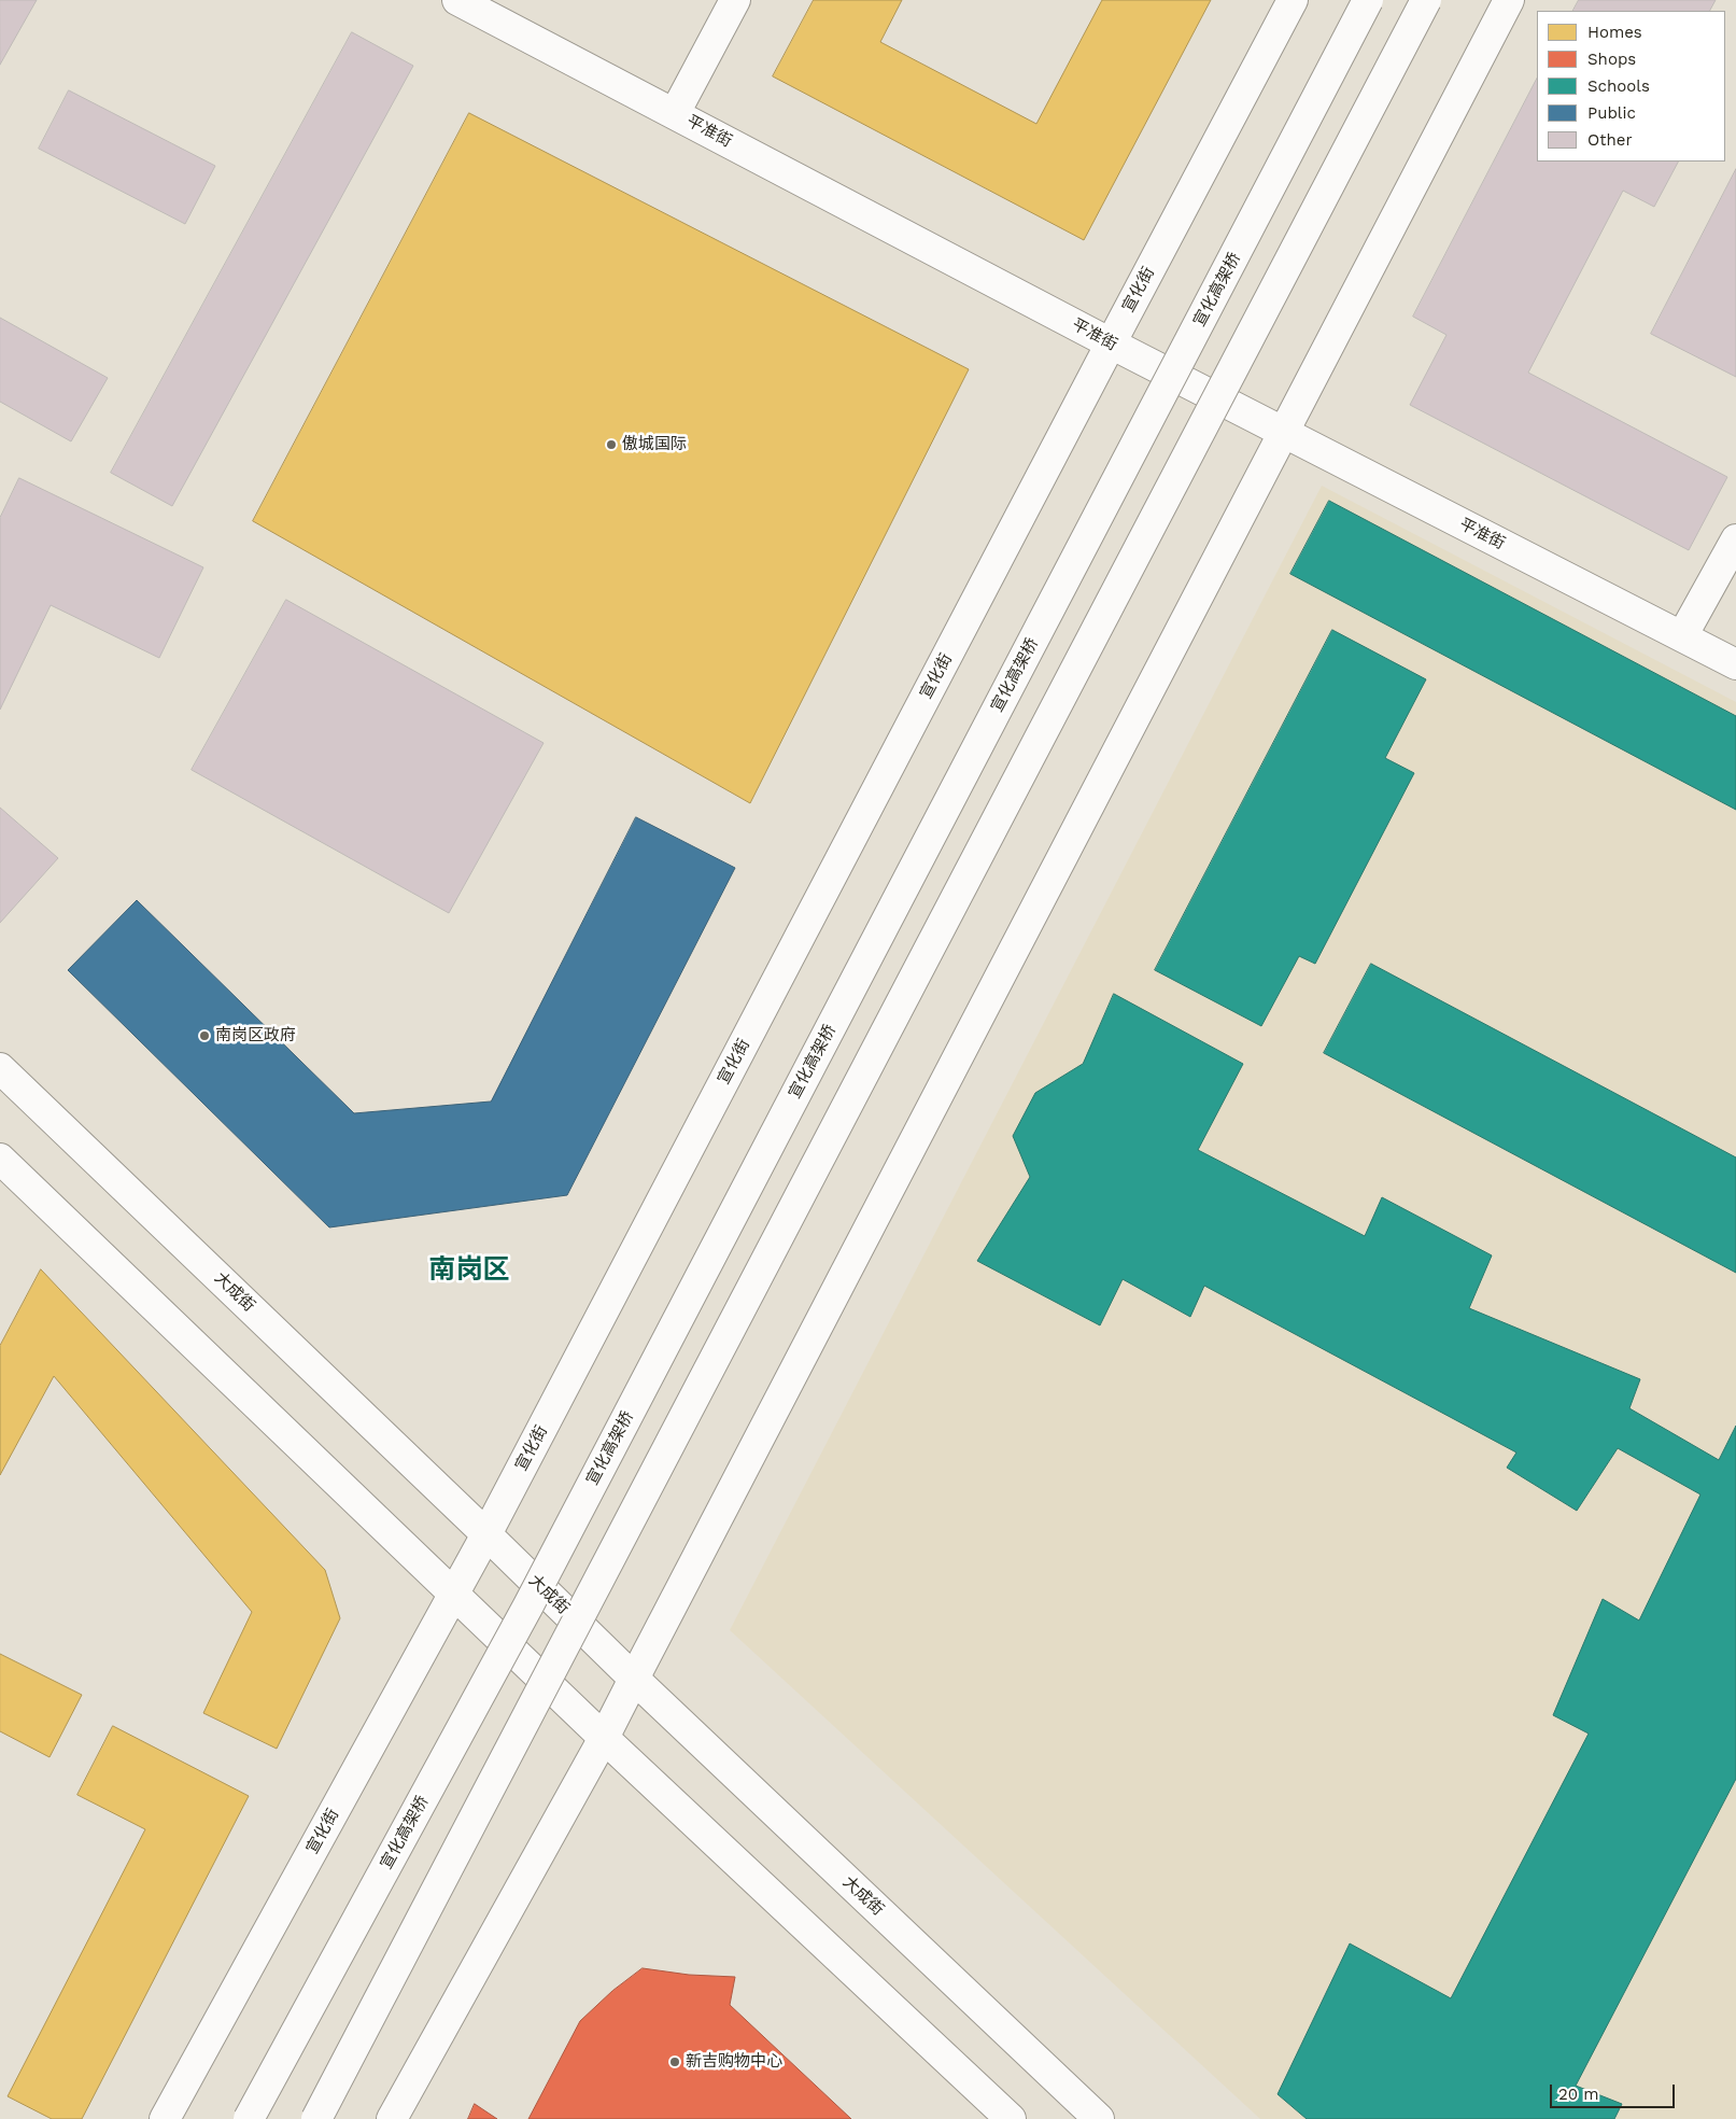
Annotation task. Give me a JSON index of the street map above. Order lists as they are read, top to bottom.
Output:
{
  "streets": {
    "main road": [
      "平准街",
      "宣化街",
      "宣化高架桥",
      "大成街"
    ]
  },
  "crossings": [
    ["平准街", "宣化街"],
    ["宣化街", "大成街"]
  ],
  "districts": ["南岗区"],
  "places": ["傲城国际", "南岗区政府", "新吉购物中心"],
  "legend": [
    "Homes",
    "Shops",
    "Schools",
    "Public",
    "Other"
  ],
  "scale_bar": "20 m"
}
